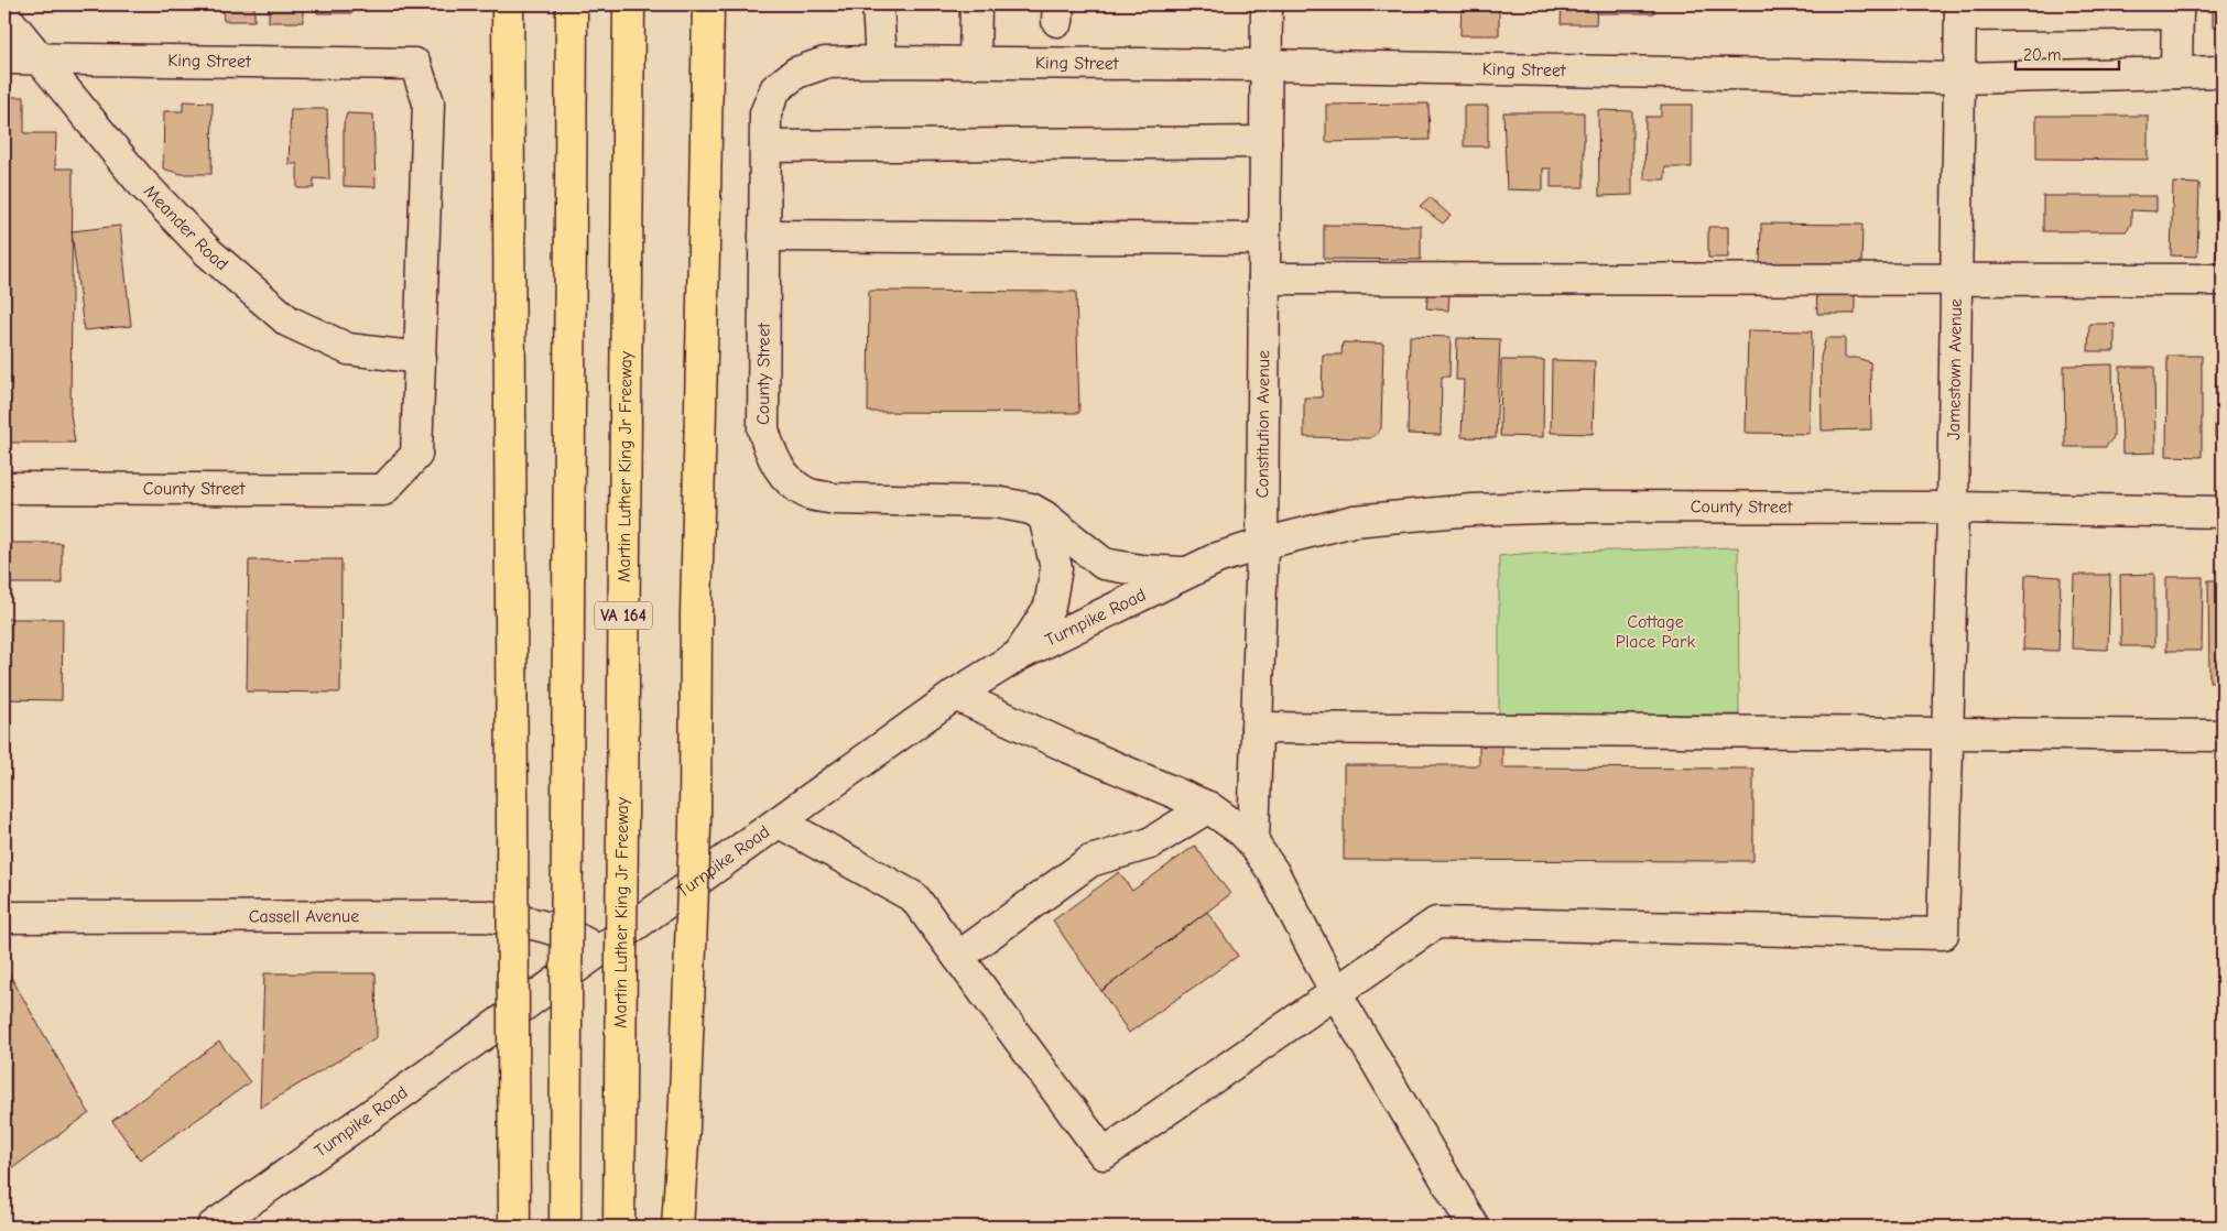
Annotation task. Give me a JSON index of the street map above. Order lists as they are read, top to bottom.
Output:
{
  "streets": {
    "highway": ["Martin Luther King Jr Freeway", "VA 164"],
    "street": [
      "King Street",
      "Meander Road",
      "Jamestown Avenue",
      "County Street",
      "Constitution Avenue",
      "Turnpike Road",
      "Cassell Avenue"
    ]
  },
  "crossings": [
    ["King Street", "Meander Road"],
    ["King Street", "Jamestown Avenue"],
    ["King Street", "County Street"],
    ["King Street", "Constitution Avenue"],
    ["Meander Road", "County Street"],
    ["Jamestown Avenue", "County Street"],
    ["County Street", "Constitution Avenue"],
    ["County Street", "Turnpike Road"],
    ["Constitution Avenue", "Turnpike Road"],
    ["Turnpike Road", "Cassell Avenue"]
  ],
  "parks": ["Cottage Place Park"],
  "scale_bar": "20 m"
}
